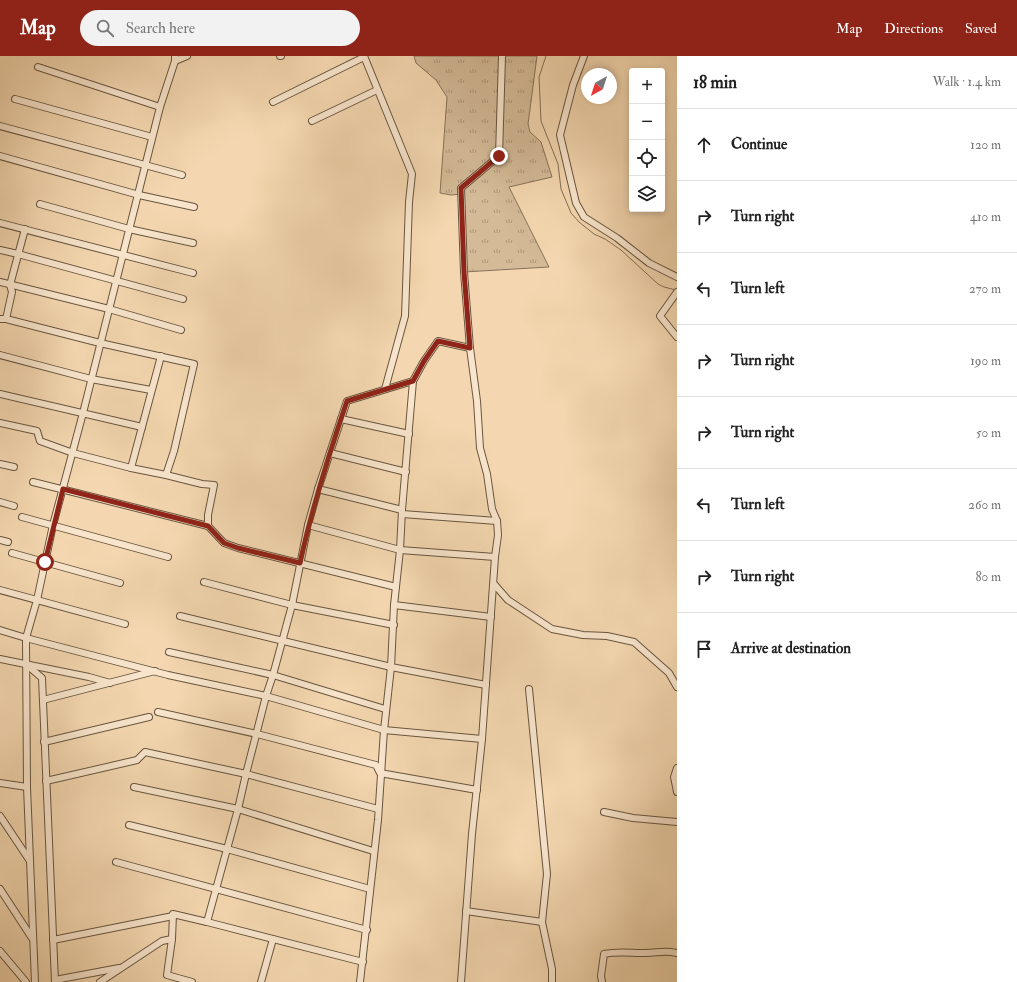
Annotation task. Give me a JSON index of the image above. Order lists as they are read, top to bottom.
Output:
{
  "north": "bottom left",
  "page": {
    "header": "Map",
    "search": "Search here",
    "nav": ["Map", "Directions", "Saved"],
    "heading": ["18 min", "Walk · 1.4 km"],
    "map_buttons": ["+", "−"],
    "list": [
      ["Continue", "120 m"],
      ["Turn right", "410 m"],
      ["Turn left", "270 m"],
      ["Turn right", "190 m"],
      ["Turn right", "50 m"],
      ["Turn left", "260 m"],
      ["Turn right", "80 m"],
      "Arrive at destination"
    ]
  }
}
